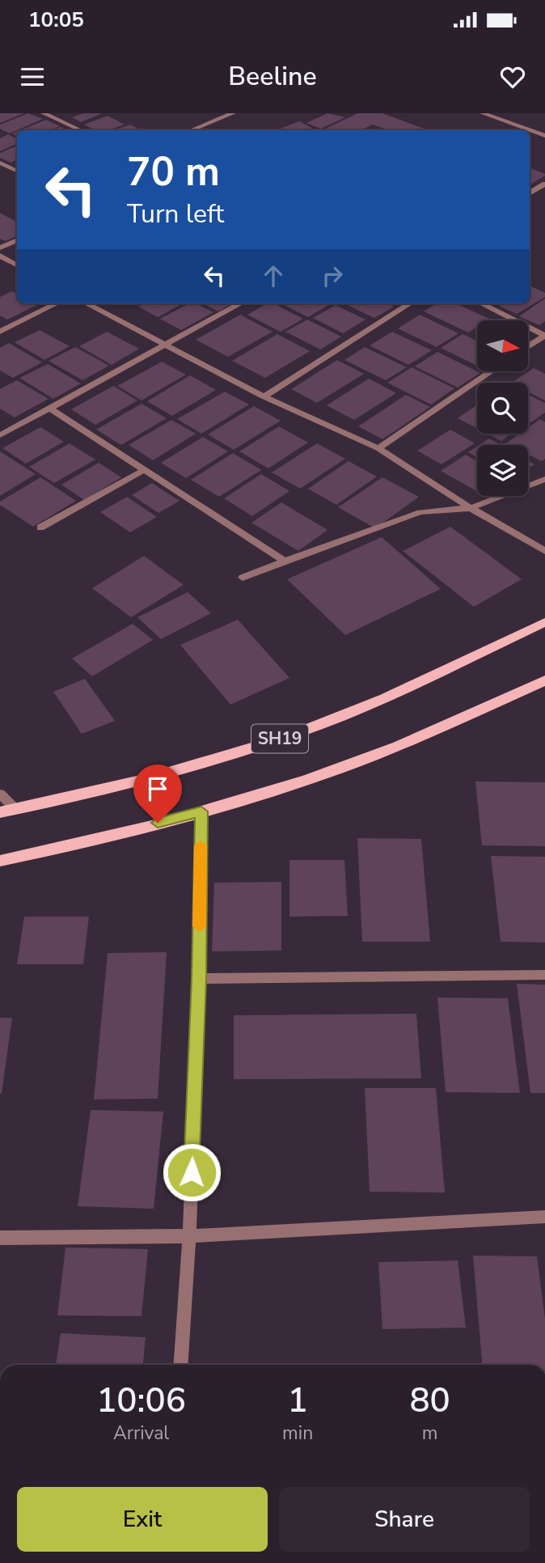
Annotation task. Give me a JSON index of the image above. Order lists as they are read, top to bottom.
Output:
{
  "streets": {
    "main road": ["SH19"]
  },
  "north": "right",
  "page": {
    "status": "10:05",
    "header": "Beeline",
    "turn": ["70 m", "Turn left"],
    "eta": [
      "10:06",
      "Arrival",
      "1",
      "min",
      "80",
      "m"
    ],
    "buttons": ["Exit", "Share"]
  }
}
